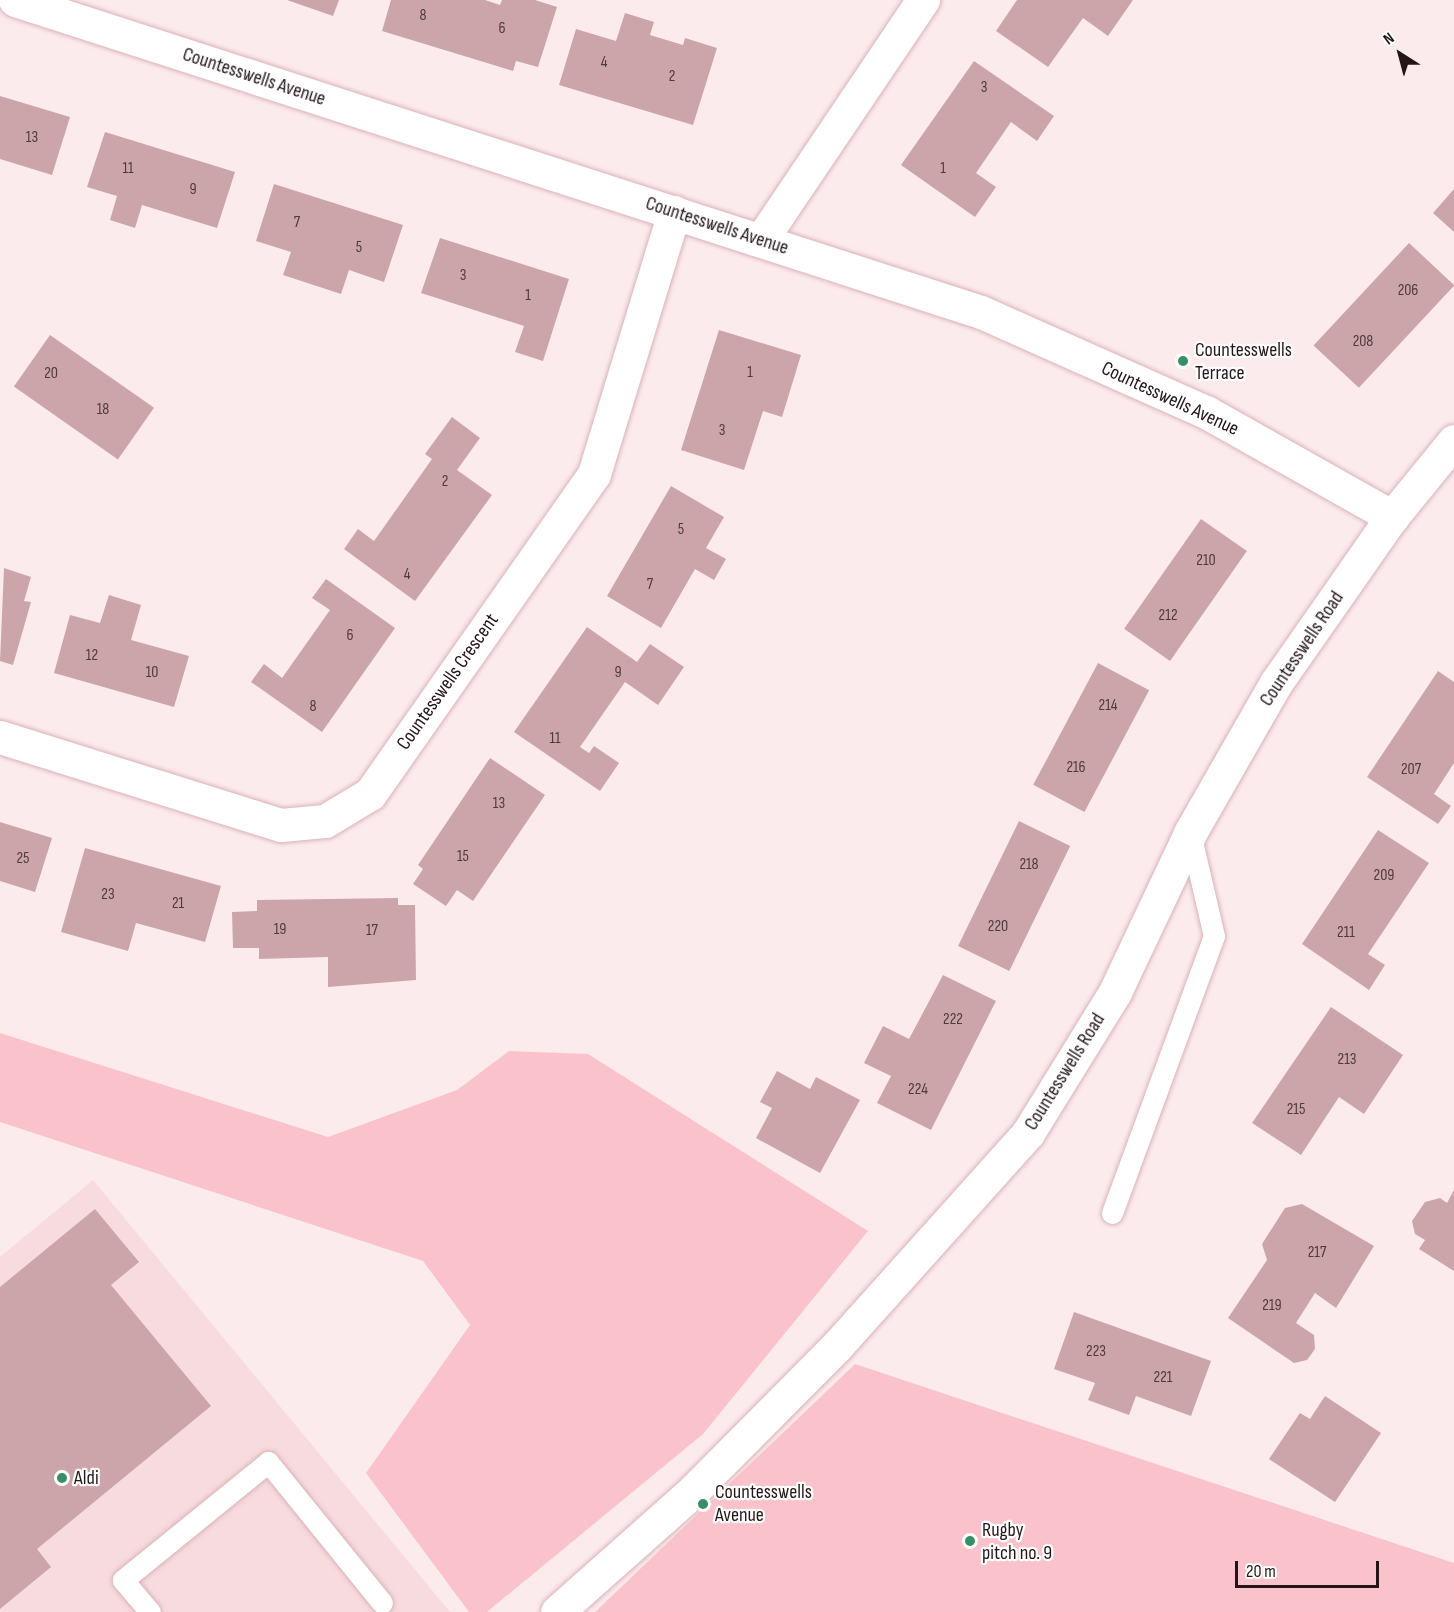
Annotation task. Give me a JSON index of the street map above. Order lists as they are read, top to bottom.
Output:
{
  "streets": {
    "street": ["Countesswells Avenue", "Countesswells Road", "Countesswells Crescent"]
  },
  "crossings": [
    ["Countesswells Avenue", "Countesswells Road"],
    ["Countesswells Avenue", "Countesswells Crescent"]
  ],
  "places": [
    "Countesswells Terrace",
    "Aldi",
    "Countesswells Avenue",
    "Rugby pitch no. 9"
  ],
  "house_numbers": [
    "8",
    "6",
    "4",
    "2",
    "3",
    "13",
    "11",
    "1",
    "9",
    "7",
    "5",
    "3",
    "206",
    "1",
    "208",
    "1",
    "20",
    "18",
    "3",
    "2",
    "5",
    "210",
    "4",
    "7",
    "212",
    "6",
    "12",
    "10",
    "9",
    "214",
    "8",
    "11",
    "216",
    "207",
    "13",
    "15",
    "25",
    "218",
    "209",
    "23",
    "21",
    "220",
    "19",
    "17",
    "211",
    "222",
    "213",
    "224",
    "215",
    "217",
    "219",
    "223",
    "221"
  ],
  "scale_bar": "20 m",
  "north": "top left"
}
